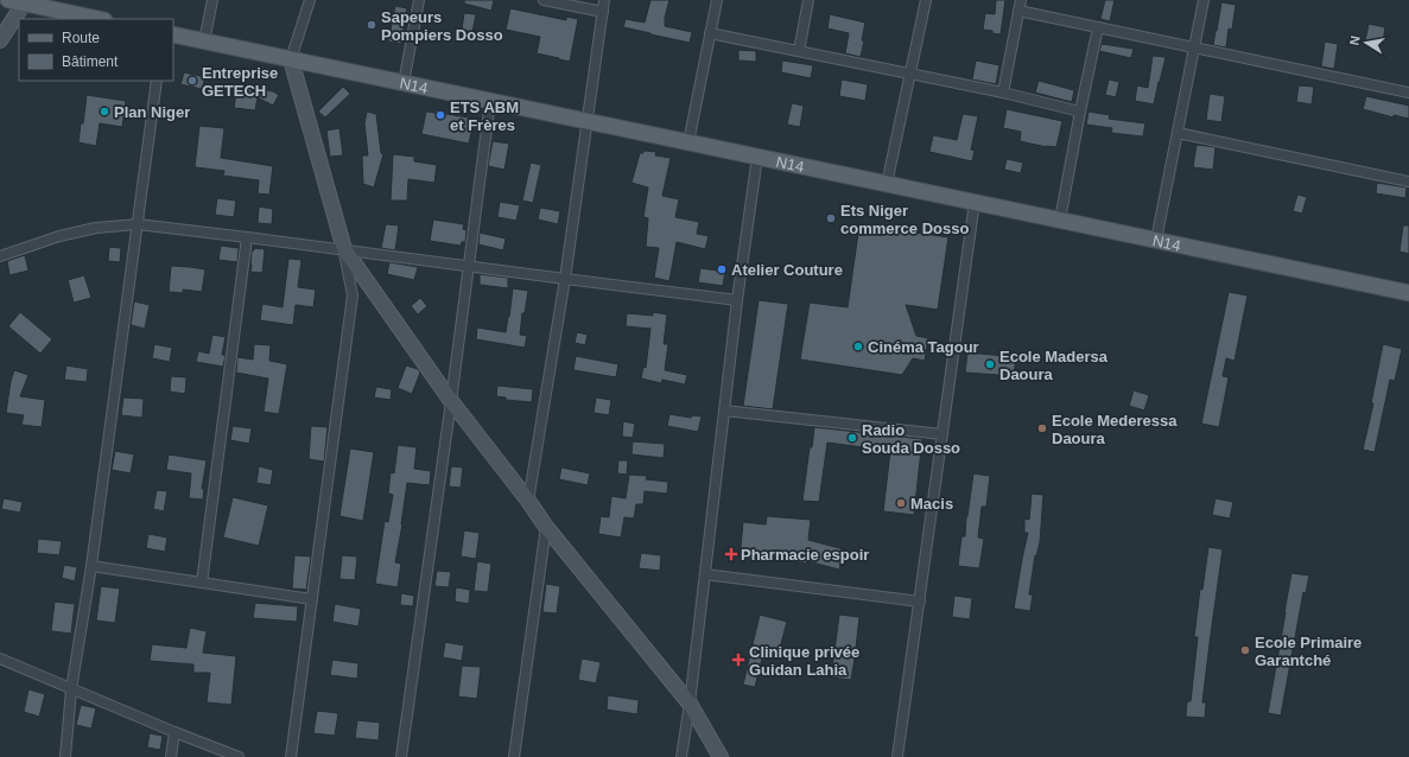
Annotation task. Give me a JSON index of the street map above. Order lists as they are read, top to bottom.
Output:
{
  "streets": {
    "main road": ["N14"]
  },
  "places": {
    "other": [
      "Sapeurs Pompiers Dosso",
      "Entreprise GETECH",
      "Plan Niger",
      "ETS ABM et Frères",
      "Ets Niger commerce Dosso",
      "Atelier Couture",
      "Cinéma Tagour",
      "Ecole Madersa Daoura",
      "Ecole Mederessa Daoura",
      "Radio Souda Dosso",
      "Macis",
      "Ecole Primaire Garantché"
    ],
    "health": ["Pharmacie espoir", "Clinique privée Guidan Lahia"]
  },
  "legend": ["Route", "Bâtiment"],
  "north": "left"
}
